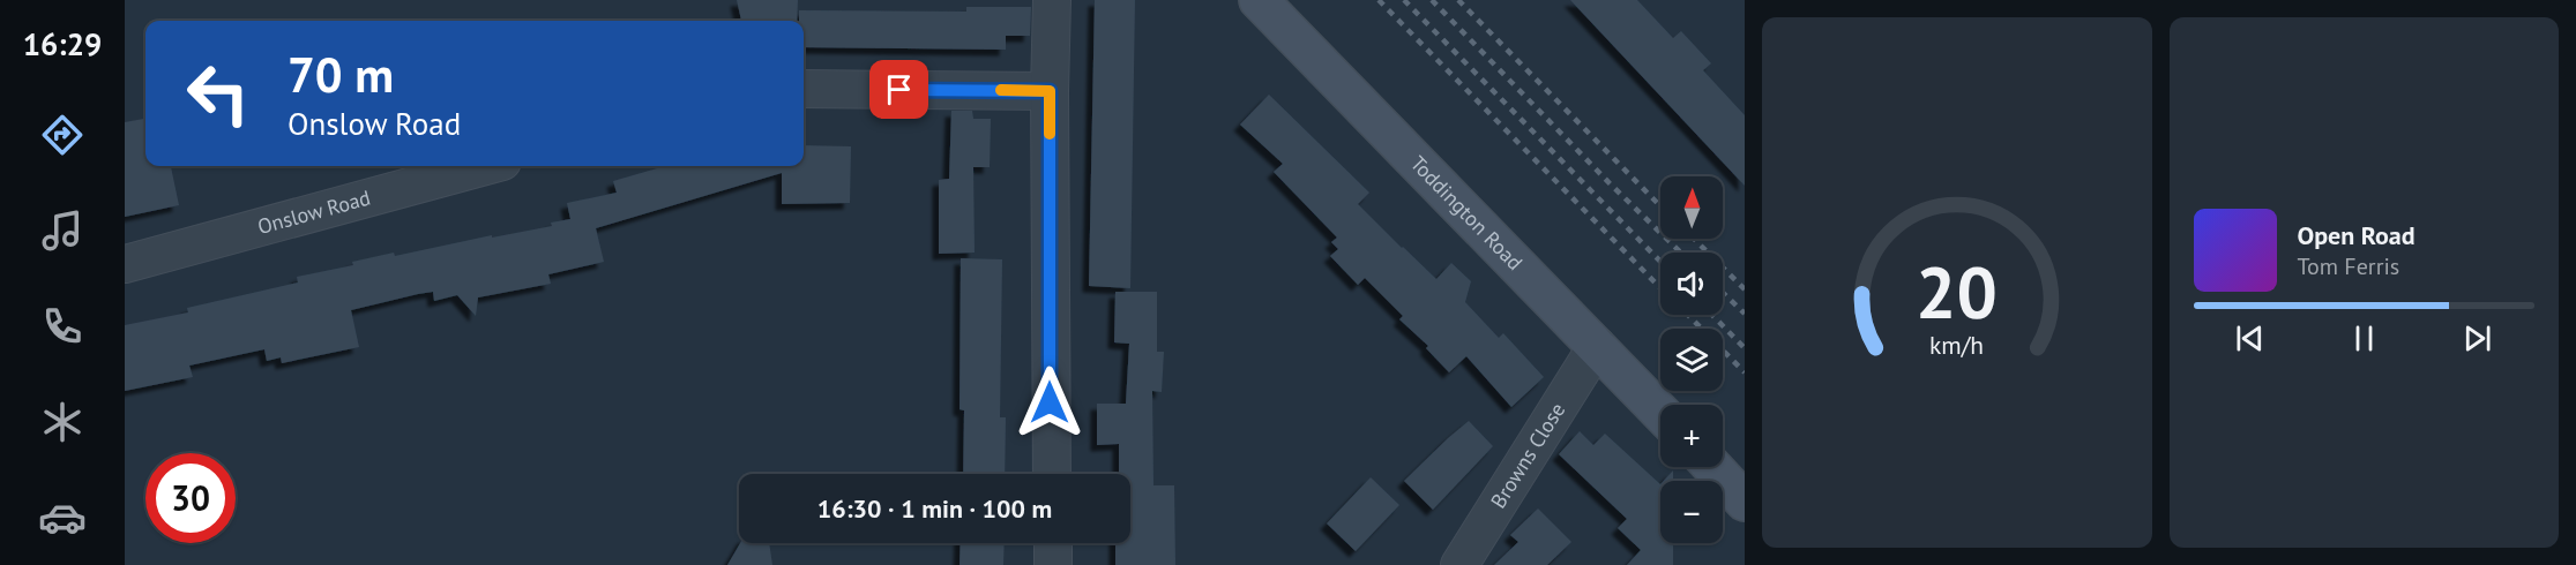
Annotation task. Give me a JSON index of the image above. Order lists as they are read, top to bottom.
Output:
{
  "streets": {
    "main road": ["Toddington Road"],
    "street": ["Onslow Road", "Browns Close"]
  },
  "crossings": [
    ["Toddington Road", "Browns Close"]
  ],
  "north": "top",
  "page": {
    "tabs": "16:29",
    "turn": ["70 m", "Onslow Road"],
    "map_buttons": ["+", "−"],
    "song": ["Open Road", "Tom Ferris"],
    "limit": "30",
    "trip": "16:30 · 1 min · 100 m",
    "gauge": ["20", "km/h"]
  }
}
